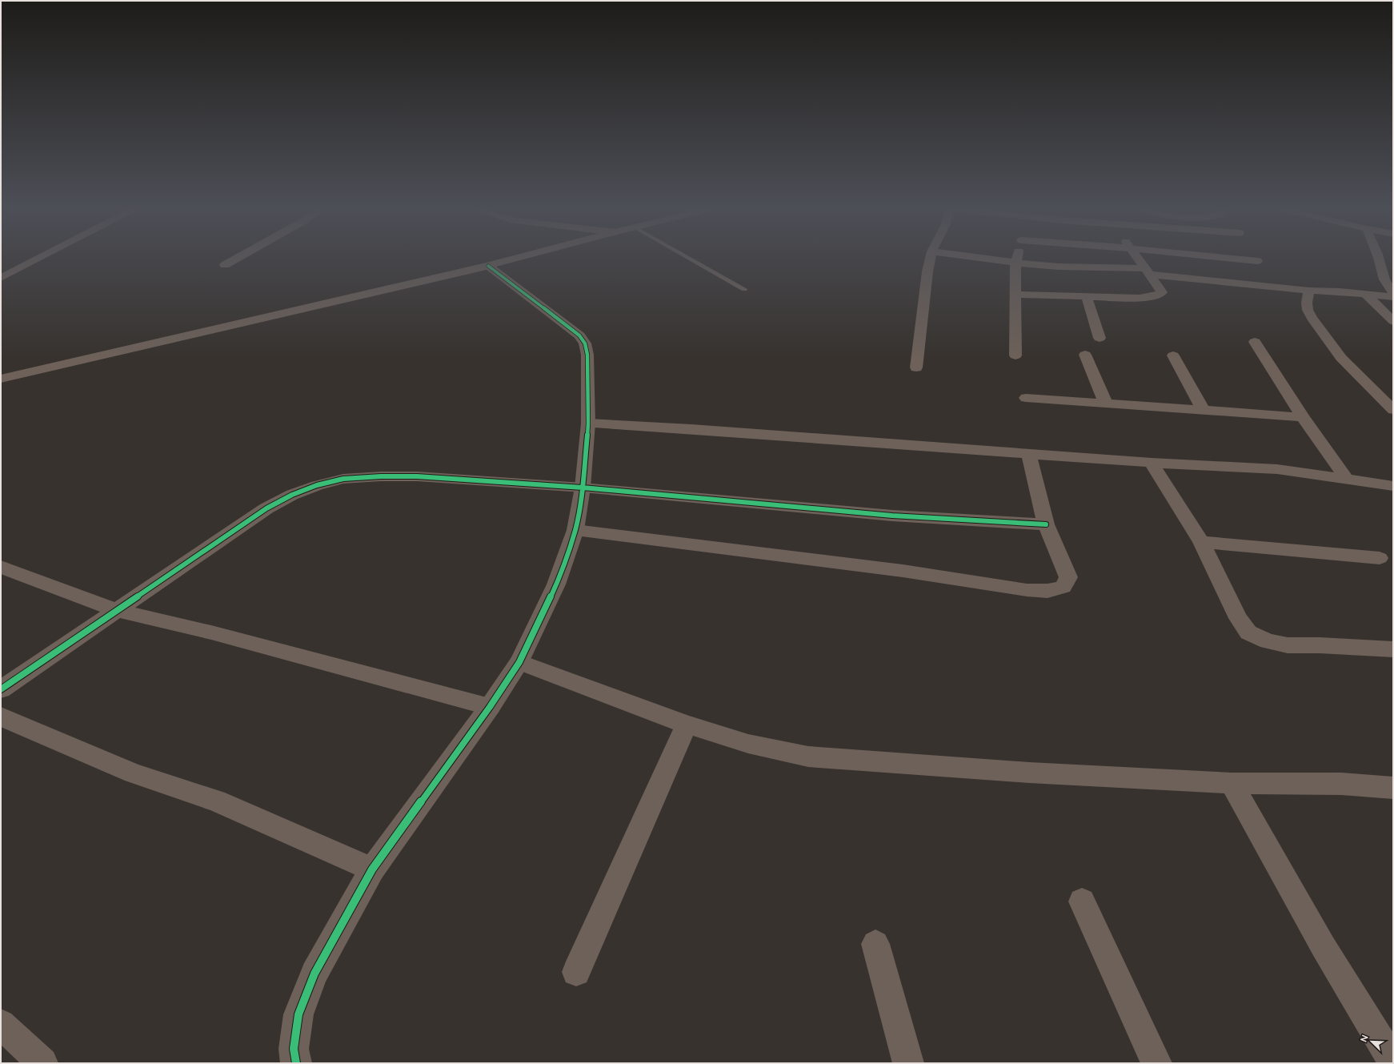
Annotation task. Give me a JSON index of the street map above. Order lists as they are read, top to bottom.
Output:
{
  "north": "top left"
}
